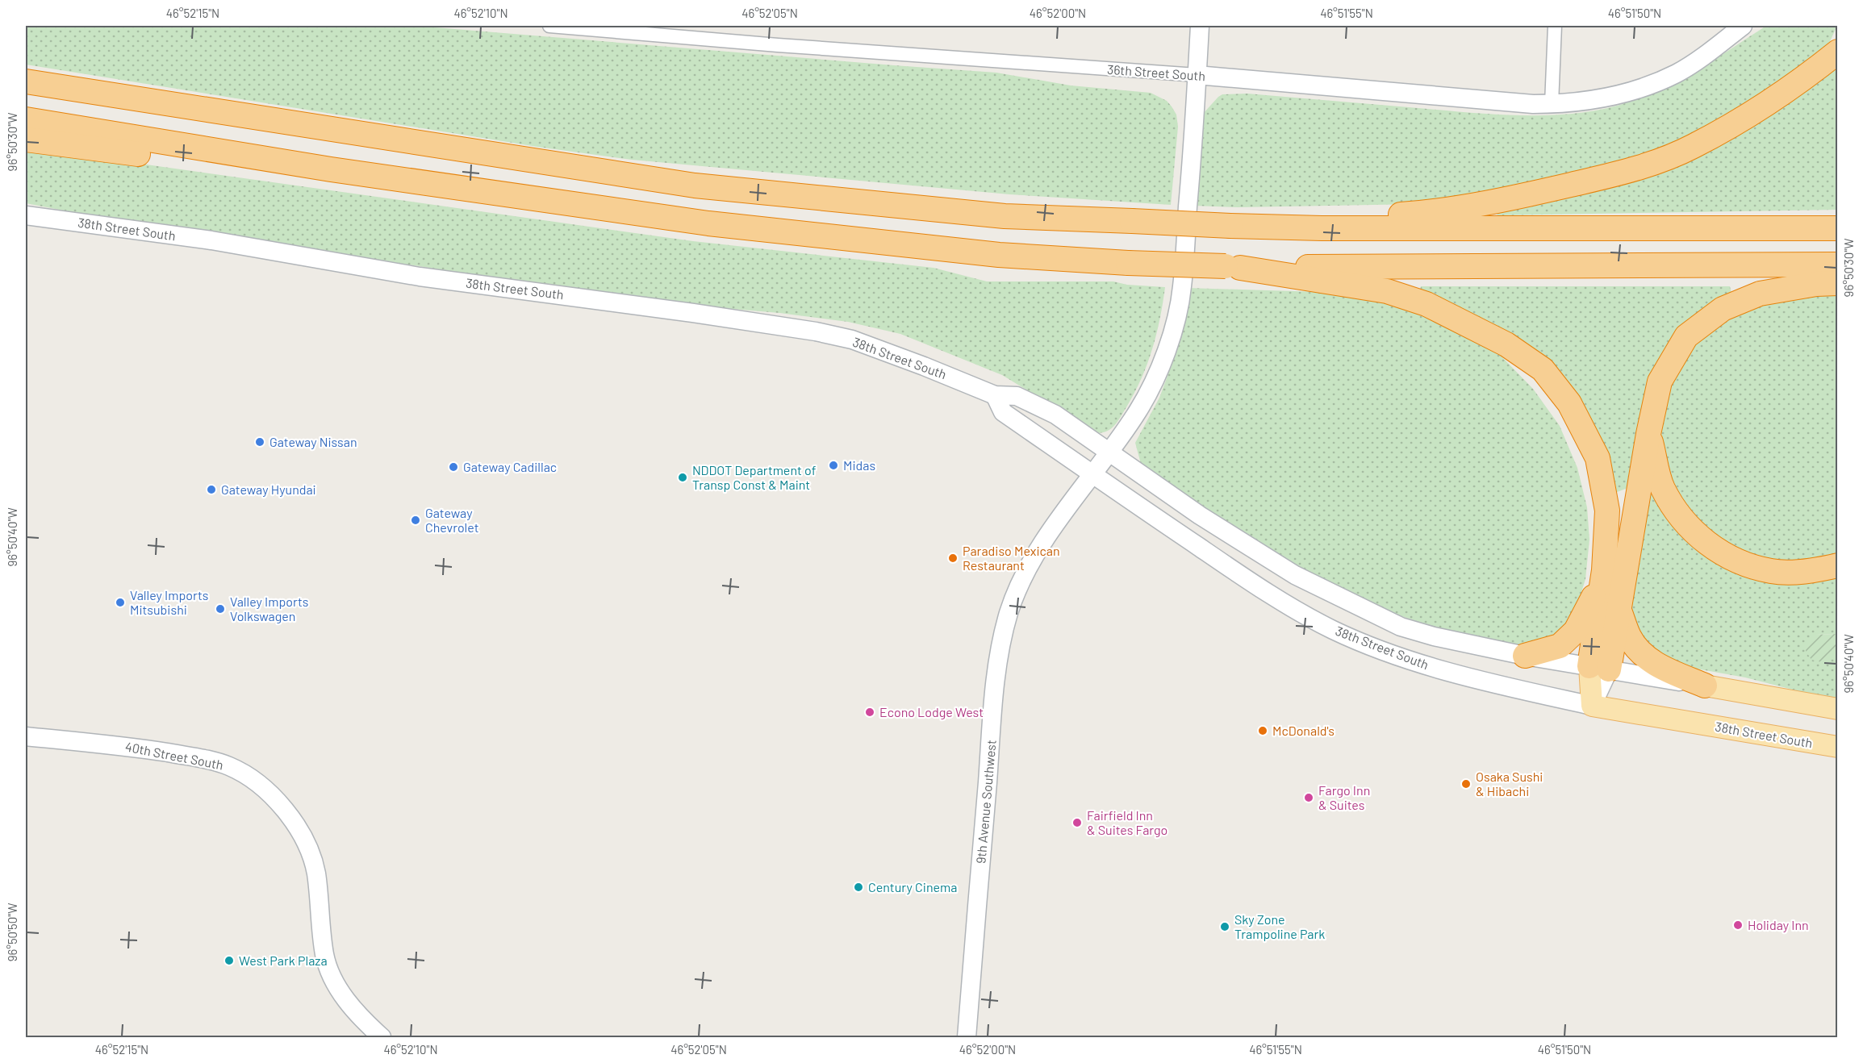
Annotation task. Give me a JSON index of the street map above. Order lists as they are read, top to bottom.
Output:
{
  "streets": {
    "main road": ["38th Street South"],
    "street": ["36th Street South", "40th Street South", "9th Avenue Southwest"]
  },
  "crossings": [
    ["36th Street South", "9th Avenue Southwest"],
    ["38th Street South", "9th Avenue Southwest"]
  ],
  "places": [
    "Gateway Nissan",
    "Midas",
    "Gateway Cadillac",
    "NDDOT Department of Transp Const & Maint",
    "Gateway Hyundai",
    "Gateway Chevrolet",
    "Paradiso Mexican Restaurant",
    "Valley Imports Mitsubishi",
    "Valley Imports Volkswagen",
    "Econo Lodge West",
    "McDonald's",
    "Osaka Sushi & Hibachi",
    "Fargo Inn & Suites",
    "Fairfield Inn & Suites Fargo",
    "Century Cinema",
    "Holiday Inn",
    "Sky Zone Trampoline Park",
    "West Park Plaza"
  ],
  "coordinates": [
    "46°52'15\"N",
    "46°52'10\"N",
    "46°52'05\"N",
    "46°52'00\"N",
    "46°51'55\"N",
    "46°51'50\"N",
    "96°50'30\"W",
    "96°50'40\"W",
    "96°50'50\"W"
  ]
}
